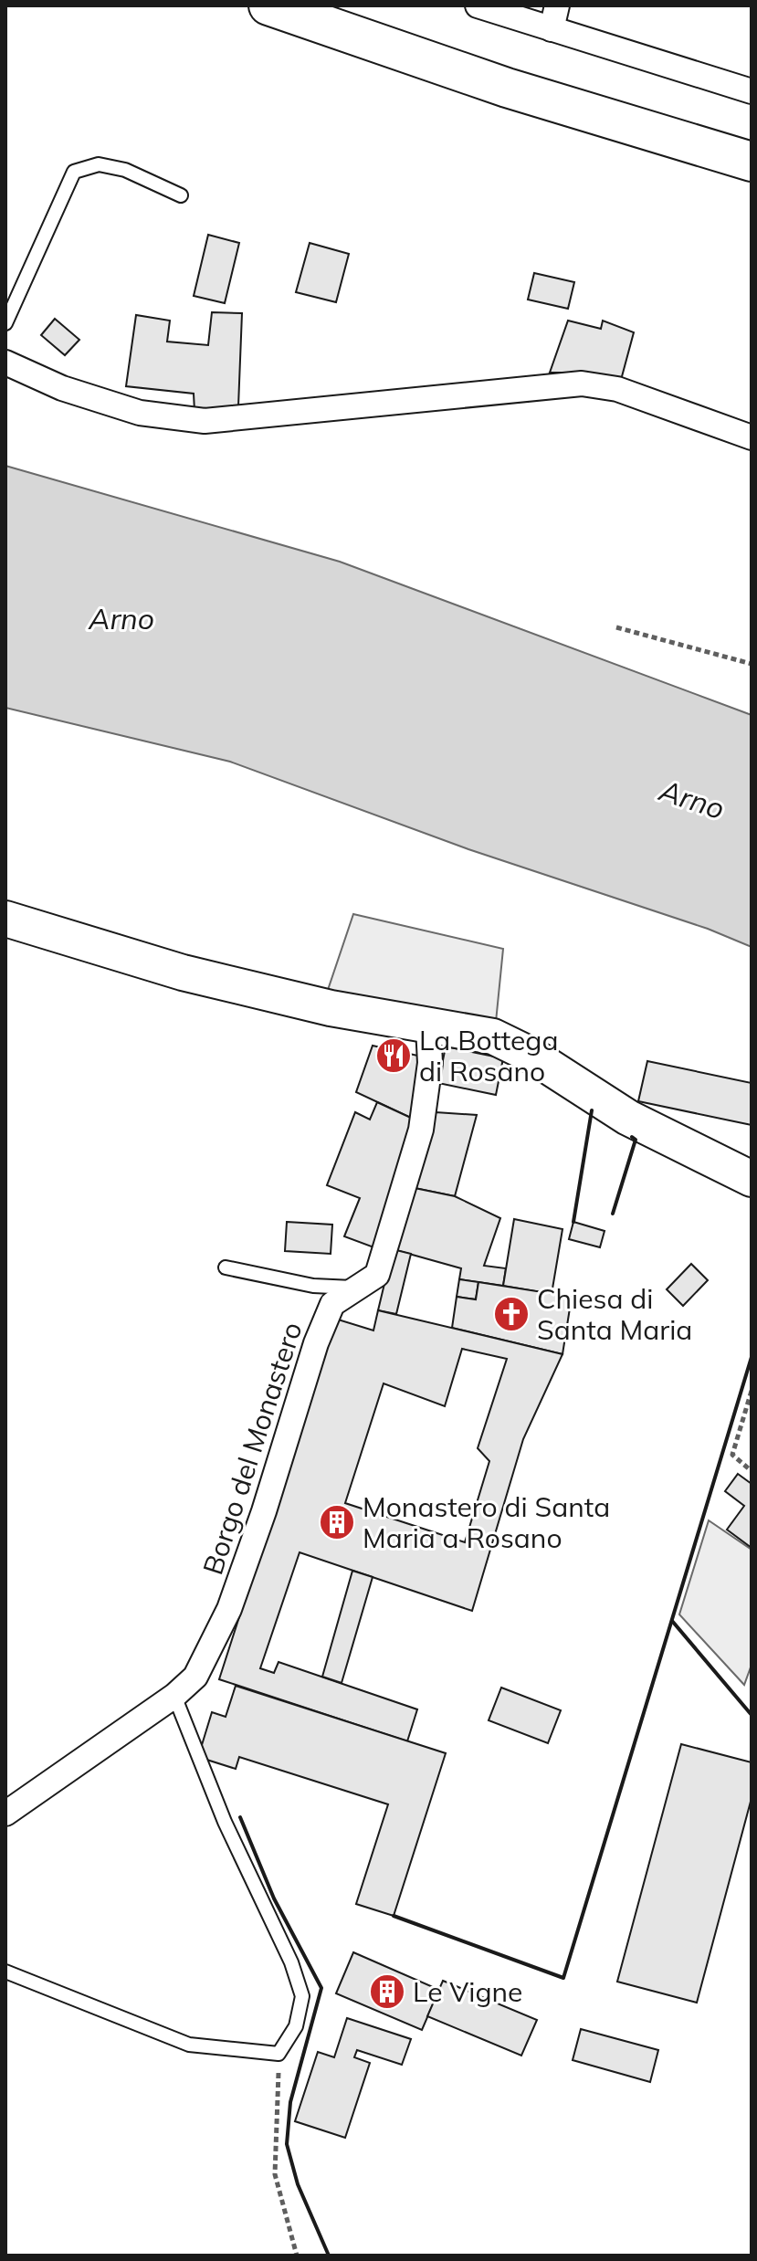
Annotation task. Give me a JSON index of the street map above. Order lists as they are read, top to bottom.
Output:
{
  "streets": {
    "street": ["Borgo del Monastero"]
  },
  "water": ["Arno"],
  "places": {
    "restaurant": ["La Bottega di Rosano"],
    "church": ["Chiesa di Santa Maria"],
    "building": ["Monastero di Santa Maria a Rosano", "Le Vigne"]
  }
}
